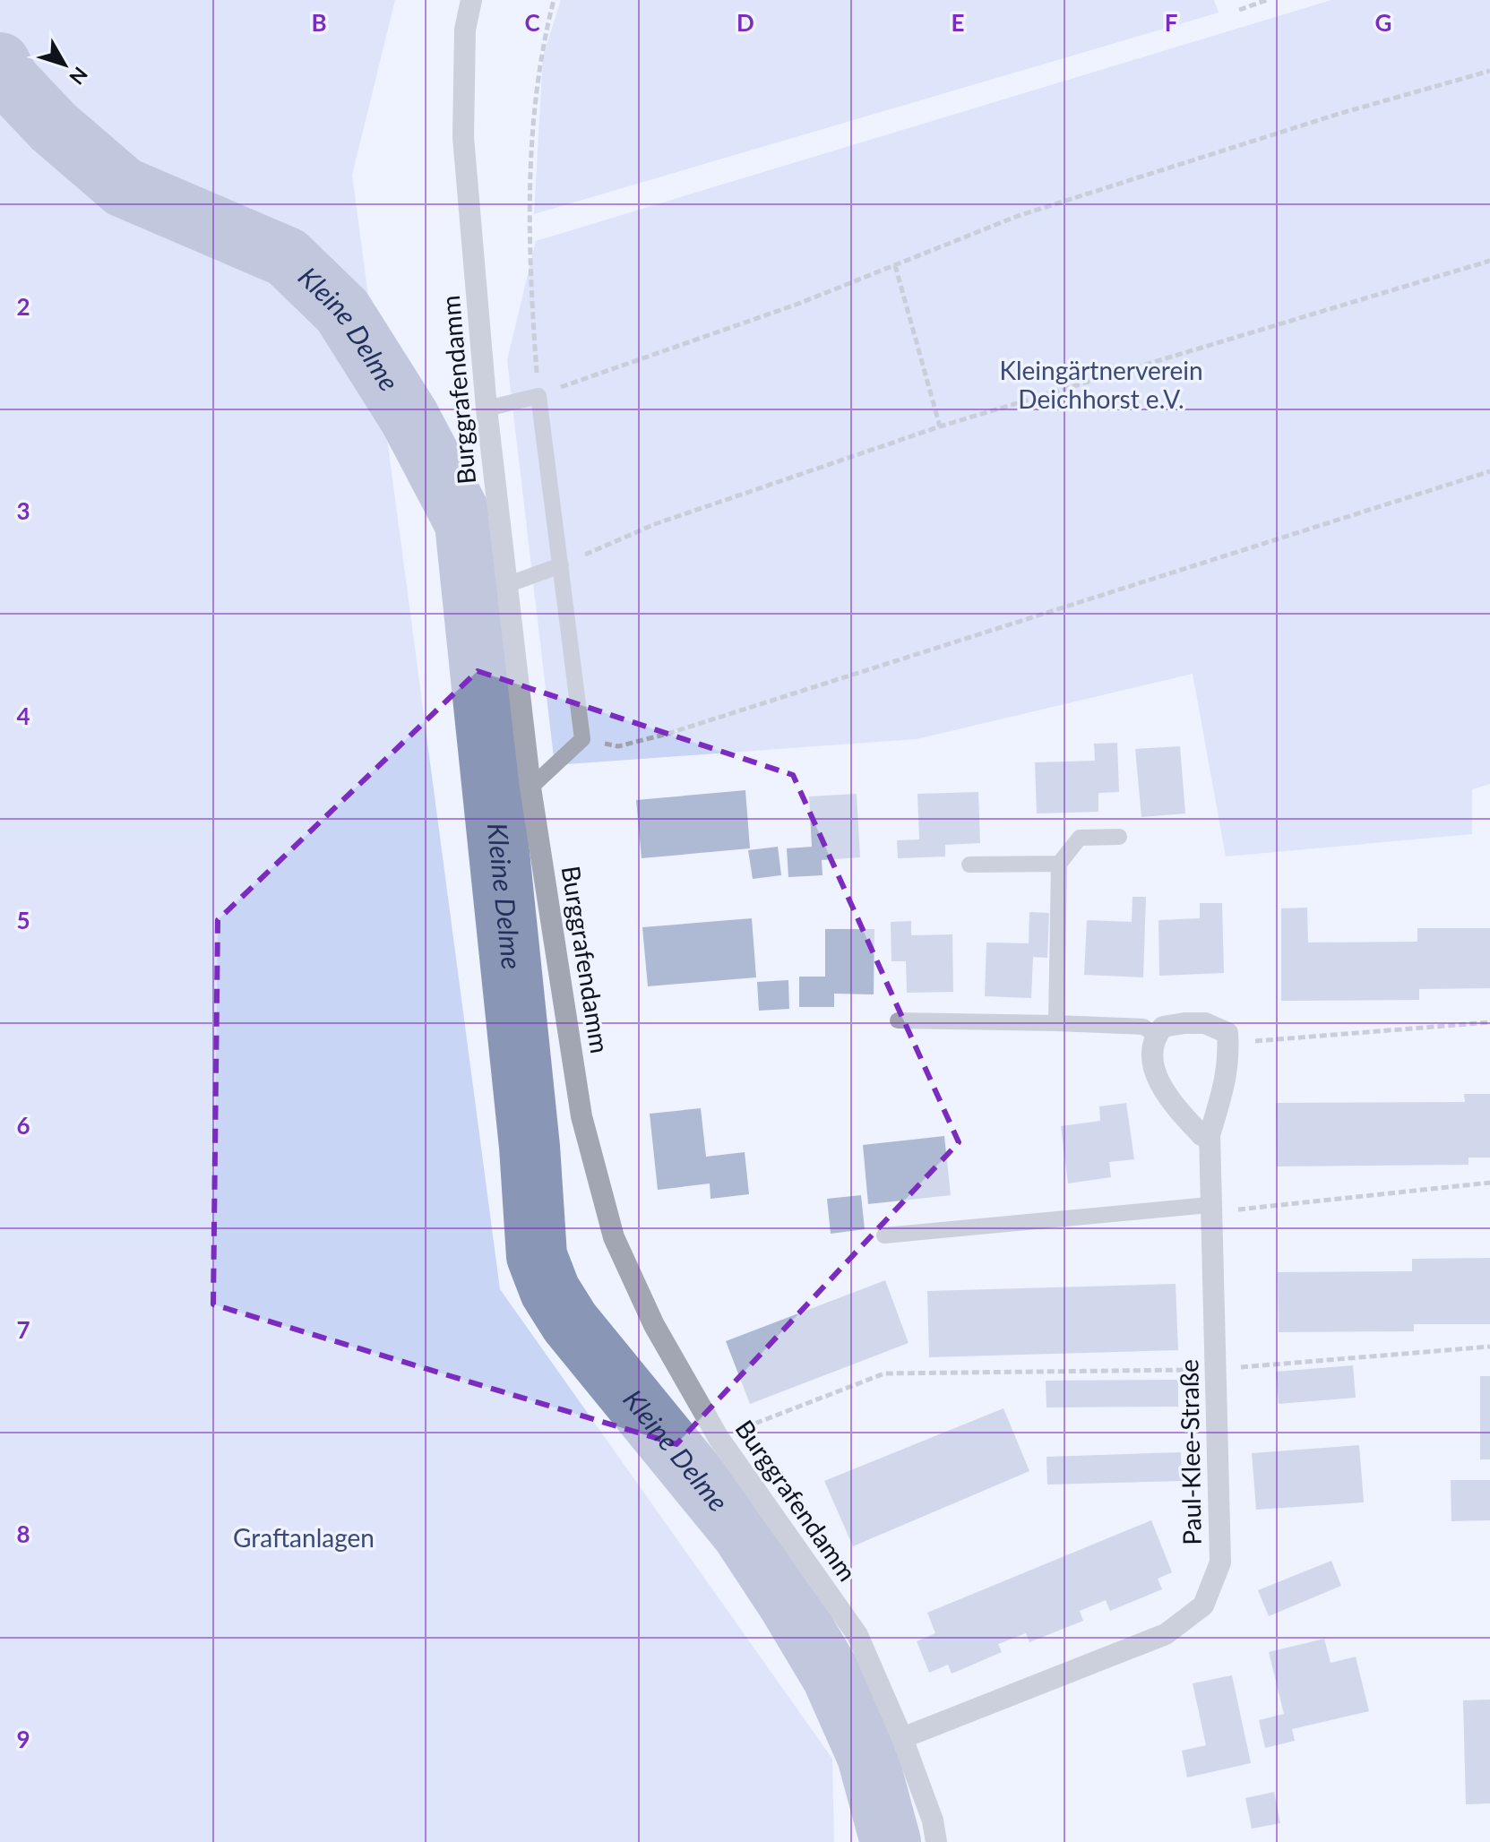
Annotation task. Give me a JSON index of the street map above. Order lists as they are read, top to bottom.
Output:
{
  "streets": {
    "street": ["Burggrafendamm", "Paul-Klee-Straße"]
  },
  "crossings": [
    ["Burggrafendamm", "Paul-Klee-Straße"]
  ],
  "water": ["Kleine Delme"],
  "parks": ["Kleingärtnerverein Deichhorst e.V.", "Graftanlagen"],
  "north": "bottom right",
  "grid": {
    "columns": [
      "B",
      "C",
      "D",
      "E",
      "F",
      "G"
    ],
    "rows": [
      "2",
      "3",
      "4",
      "5",
      "6",
      "7",
      "8",
      "9"
    ]
  }
}
